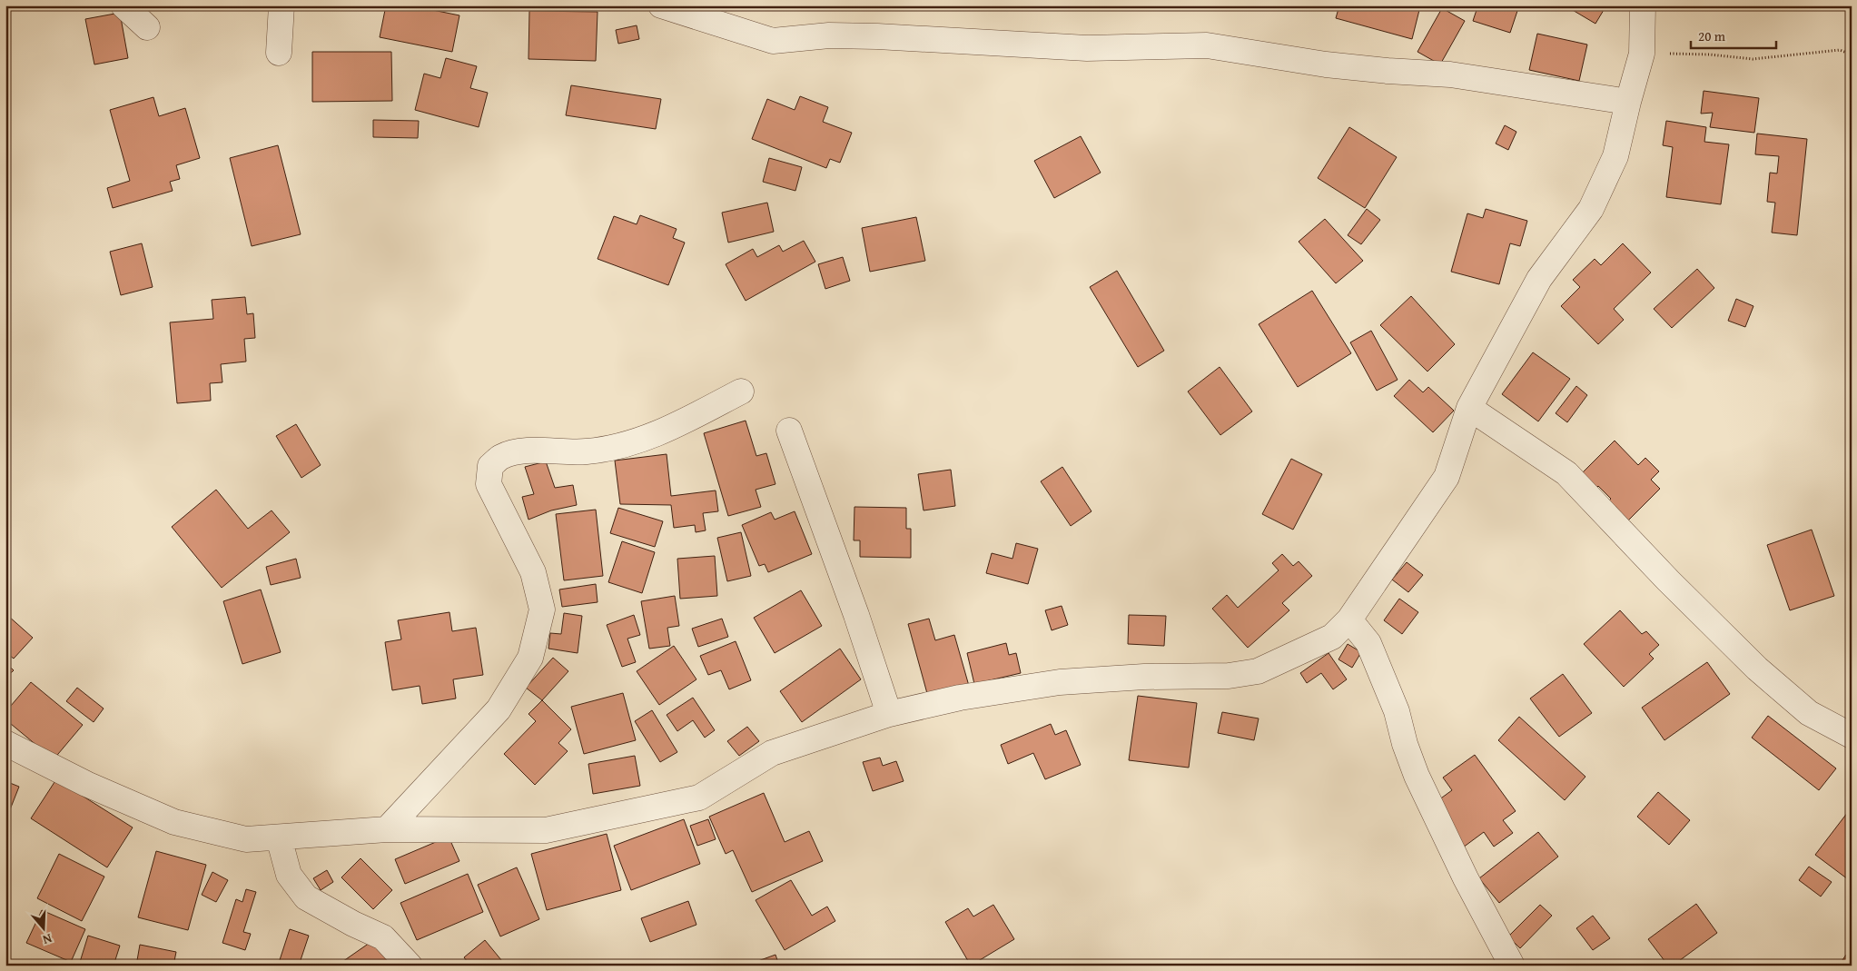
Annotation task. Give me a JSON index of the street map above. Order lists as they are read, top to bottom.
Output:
{
  "scale_bar": "20 m",
  "north": "bottom"
}
